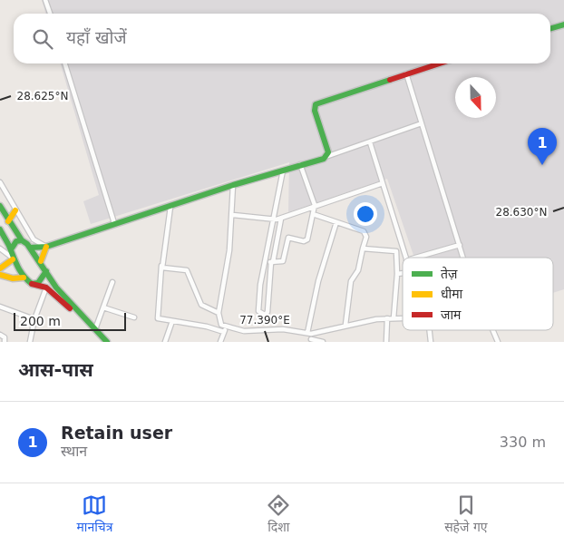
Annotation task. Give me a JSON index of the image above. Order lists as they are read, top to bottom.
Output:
{
  "legend": ["तेज़", "धीमा", "जाम"],
  "scale_bar": "200 m",
  "north": "bottom",
  "page": {
    "search": "यहाँ खोजें",
    "pins": "1",
    "scale": "200 m",
    "heading": "आस-पास",
    "list": [
      {
        "mark": "1",
        "name": "Retain user",
        "note": "स्थान",
        "value": "330 m"
      }
    ],
    "nav": ["मानचित्र", "दिशा", "सहेजे गए"]
  },
  "coordinates": ["28.625°N", "28.630°N", "77.390°E"]
}
